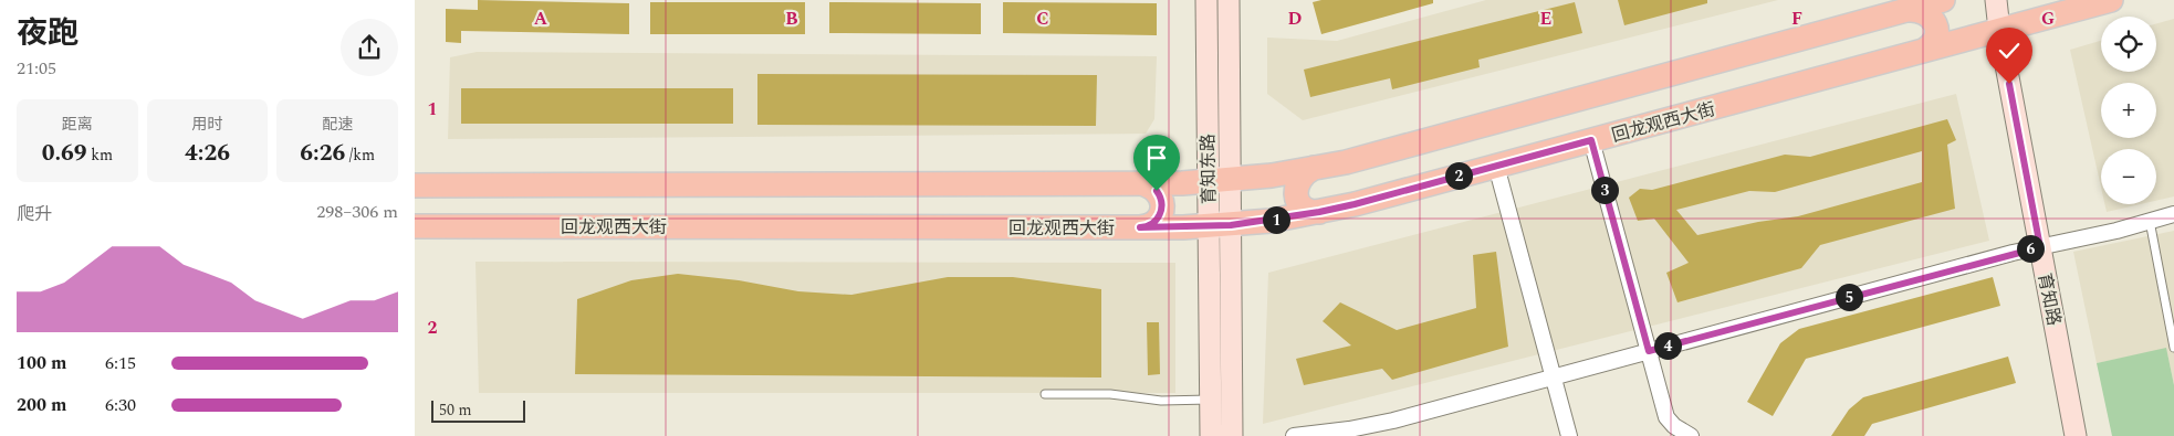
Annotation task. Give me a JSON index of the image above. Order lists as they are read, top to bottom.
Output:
{
  "streets": {
    "main road": ["回龙观西大街", "育知东路", "育知路"]
  },
  "crossings": [
    ["回龙观西大街", "育知东路"],
    ["回龙观西大街", "育知路"]
  ],
  "scale_bar": "50 m",
  "page": {
    "heading": ["夜跑", "21:05"],
    "map_buttons": ["+", "−"],
    "stats": [
      ["距离", "0.69 km"],
      ["用时", "4:26"],
      ["配速", "6:26 /km"]
    ],
    "pins": [
      "2",
      "3",
      "1",
      "6",
      "5",
      "4"
    ],
    "chart": ["爬升", "298–306 m"],
    "list": [
      {
        "name": "100 m",
        "note": "6:15"
      },
      {
        "name": "200 m",
        "note": "6:30"
      }
    ],
    "scale": "50 m"
  },
  "grid": {
    "columns": [
      "A",
      "B",
      "C",
      "D",
      "E",
      "F",
      "G"
    ],
    "rows": ["1", "2"]
  }
}
